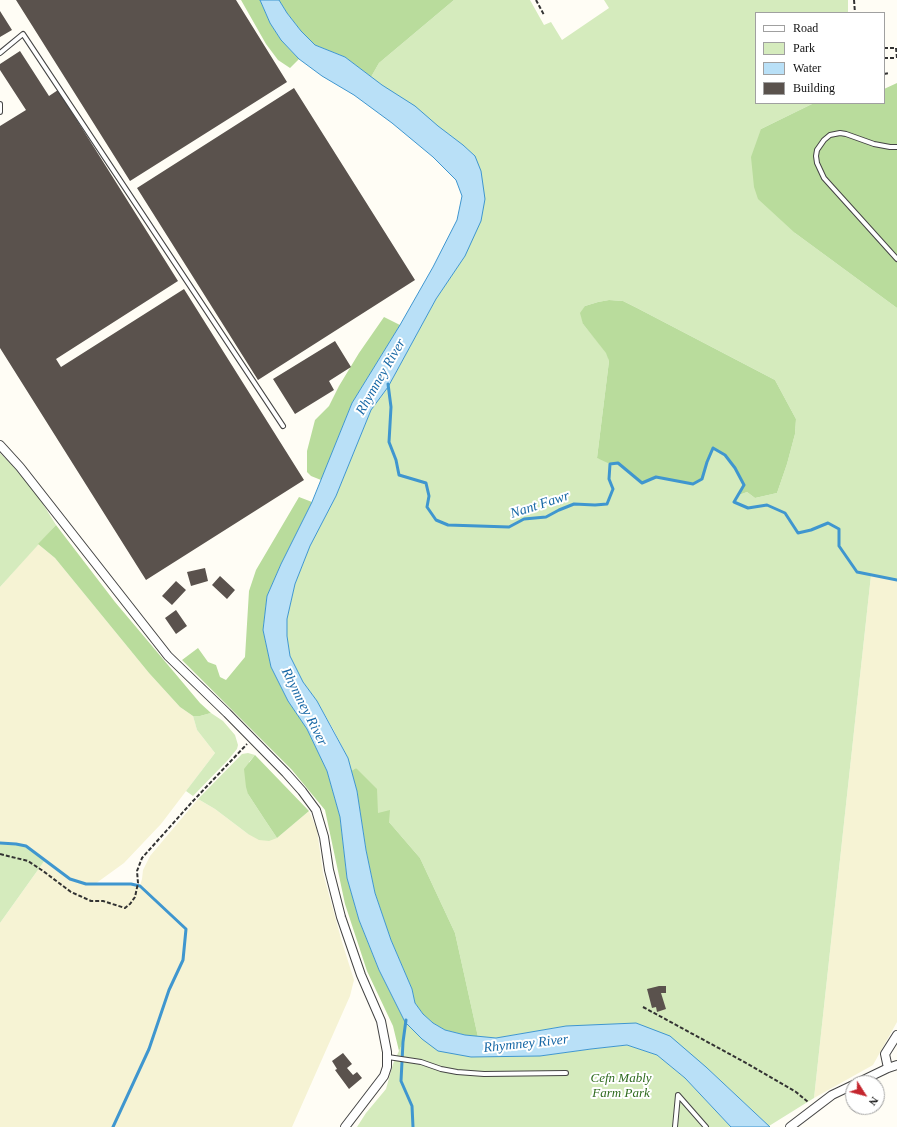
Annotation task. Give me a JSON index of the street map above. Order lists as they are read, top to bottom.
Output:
{
  "water": ["Rhymney River", "Nant Fawr"],
  "parks": ["Cefn Mably Farm Park"],
  "legend": [
    "Road",
    "Park",
    "Water",
    "Building"
  ],
  "north": "bottom right"
}
